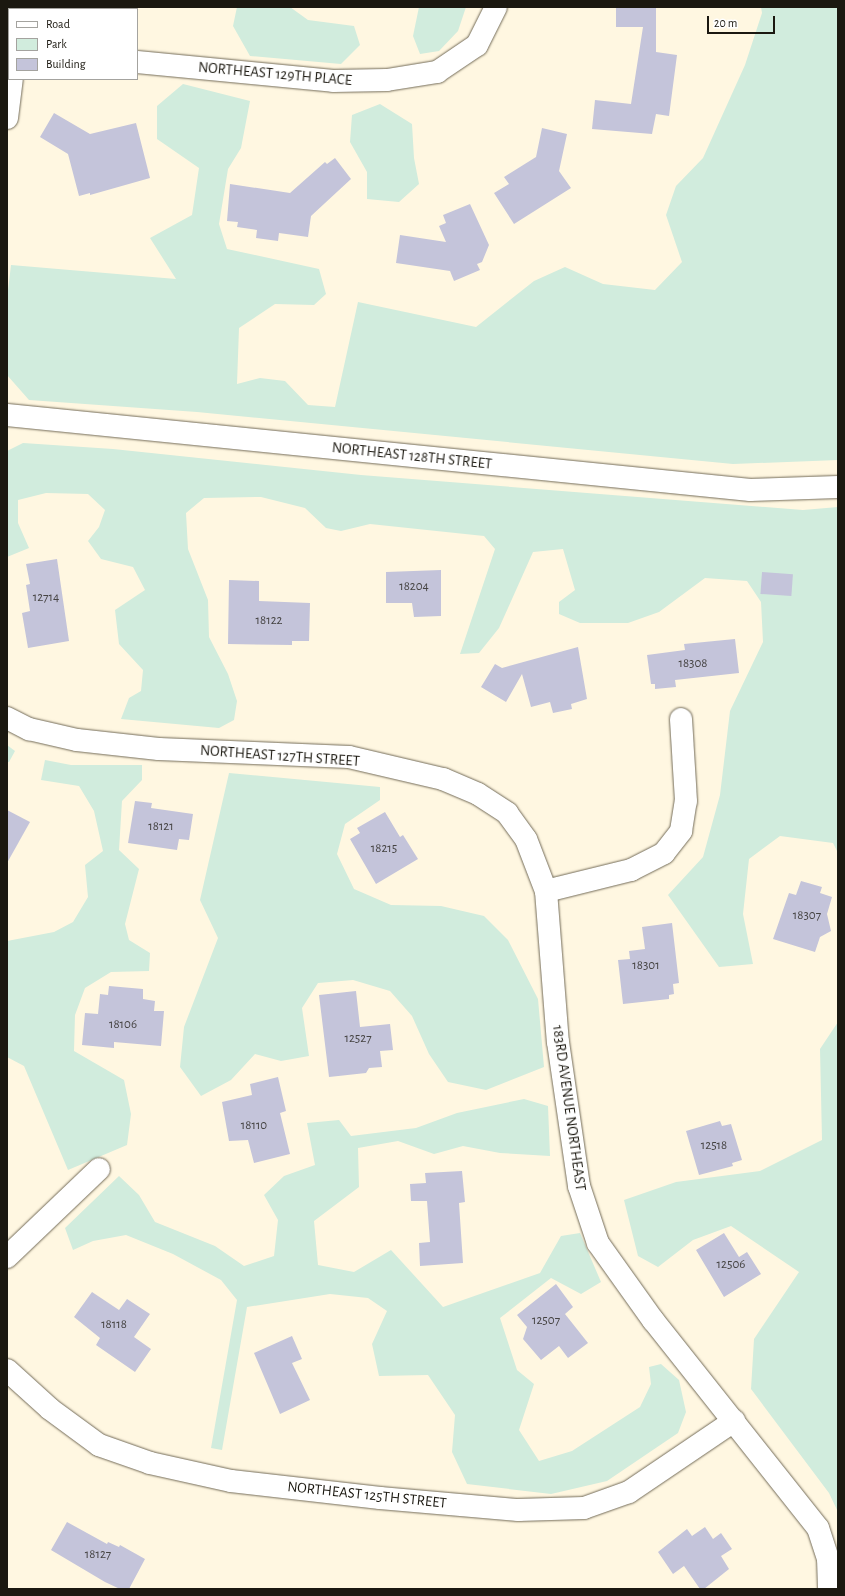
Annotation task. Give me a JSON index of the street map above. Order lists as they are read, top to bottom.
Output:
{
  "streets": {
    "street": [
      "NORTHEAST 129TH PLACE",
      "NORTHEAST 128TH STREET",
      "NORTHEAST 127TH STREET",
      "183RD AVENUE NORTHEAST",
      "NORTHEAST 125TH STREET"
    ]
  },
  "crossings": [
    ["NORTHEAST 127TH STREET", "183RD AVENUE NORTHEAST"],
    ["183RD AVENUE NORTHEAST", "NORTHEAST 125TH STREET"]
  ],
  "house_numbers": [
    "18204",
    "12714",
    "18122",
    "18308",
    "18121",
    "18215",
    "18307",
    "18301",
    "18106",
    "12527",
    "18110",
    "12518",
    "12506",
    "12507",
    "18118",
    "18127"
  ],
  "legend": ["Road", "Park", "Building"],
  "scale_bar": "20 m"
}
